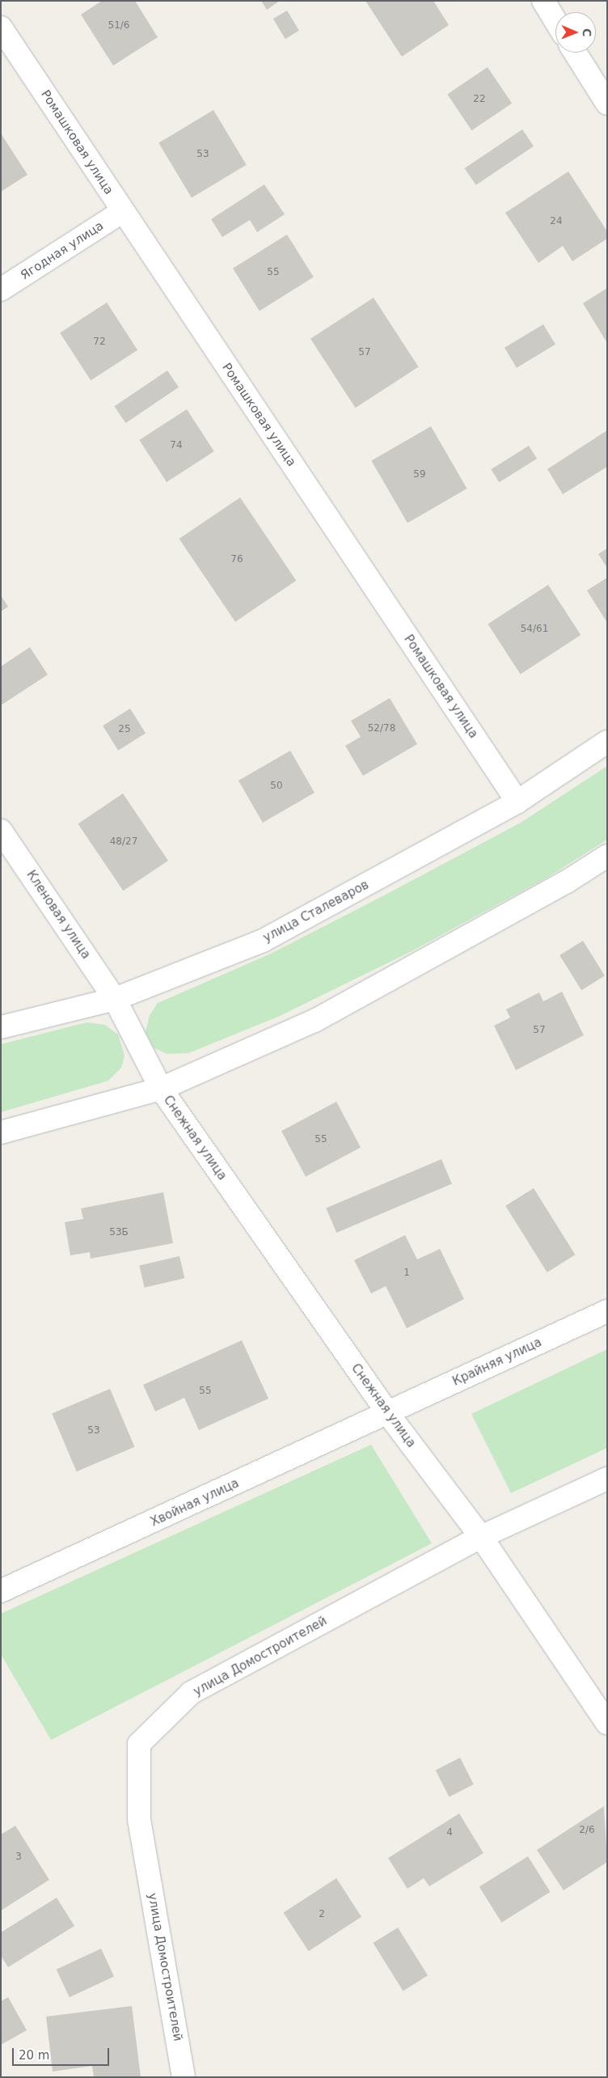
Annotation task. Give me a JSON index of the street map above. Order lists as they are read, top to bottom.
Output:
{
  "streets": {
    "street": [
      "Ромашковая улица",
      "Ягодная улица",
      "улица Сталеваров",
      "Кленовая улица",
      "Снежная улица",
      "Крайняя улица",
      "Хвойная улица",
      "улица Домостроителей"
    ]
  },
  "crossings": [
    ["Ромашковая улица", "Ягодная улица"],
    ["Ромашковая улица", "улица Сталеваров"],
    ["улица Сталеваров", "Кленовая улица"],
    ["Кленовая улица", "Снежная улица"],
    ["Снежная улица", "Крайняя улица"],
    ["Снежная улица", "Хвойная улица"],
    ["Снежная улица", "улица Домостроителей"],
    ["Крайняя улица", "Хвойная улица"]
  ],
  "house_numbers": [
    "51/6",
    "22",
    "53",
    "24",
    "55",
    "72",
    "57",
    "74",
    "59",
    "76",
    "54/61",
    "52/78",
    "25",
    "50",
    "48/27",
    "57",
    "55",
    "53Б",
    "1",
    "55",
    "53",
    "2/6",
    "4",
    "3",
    "2"
  ],
  "scale_bar": "20 m",
  "north": "right"
}
